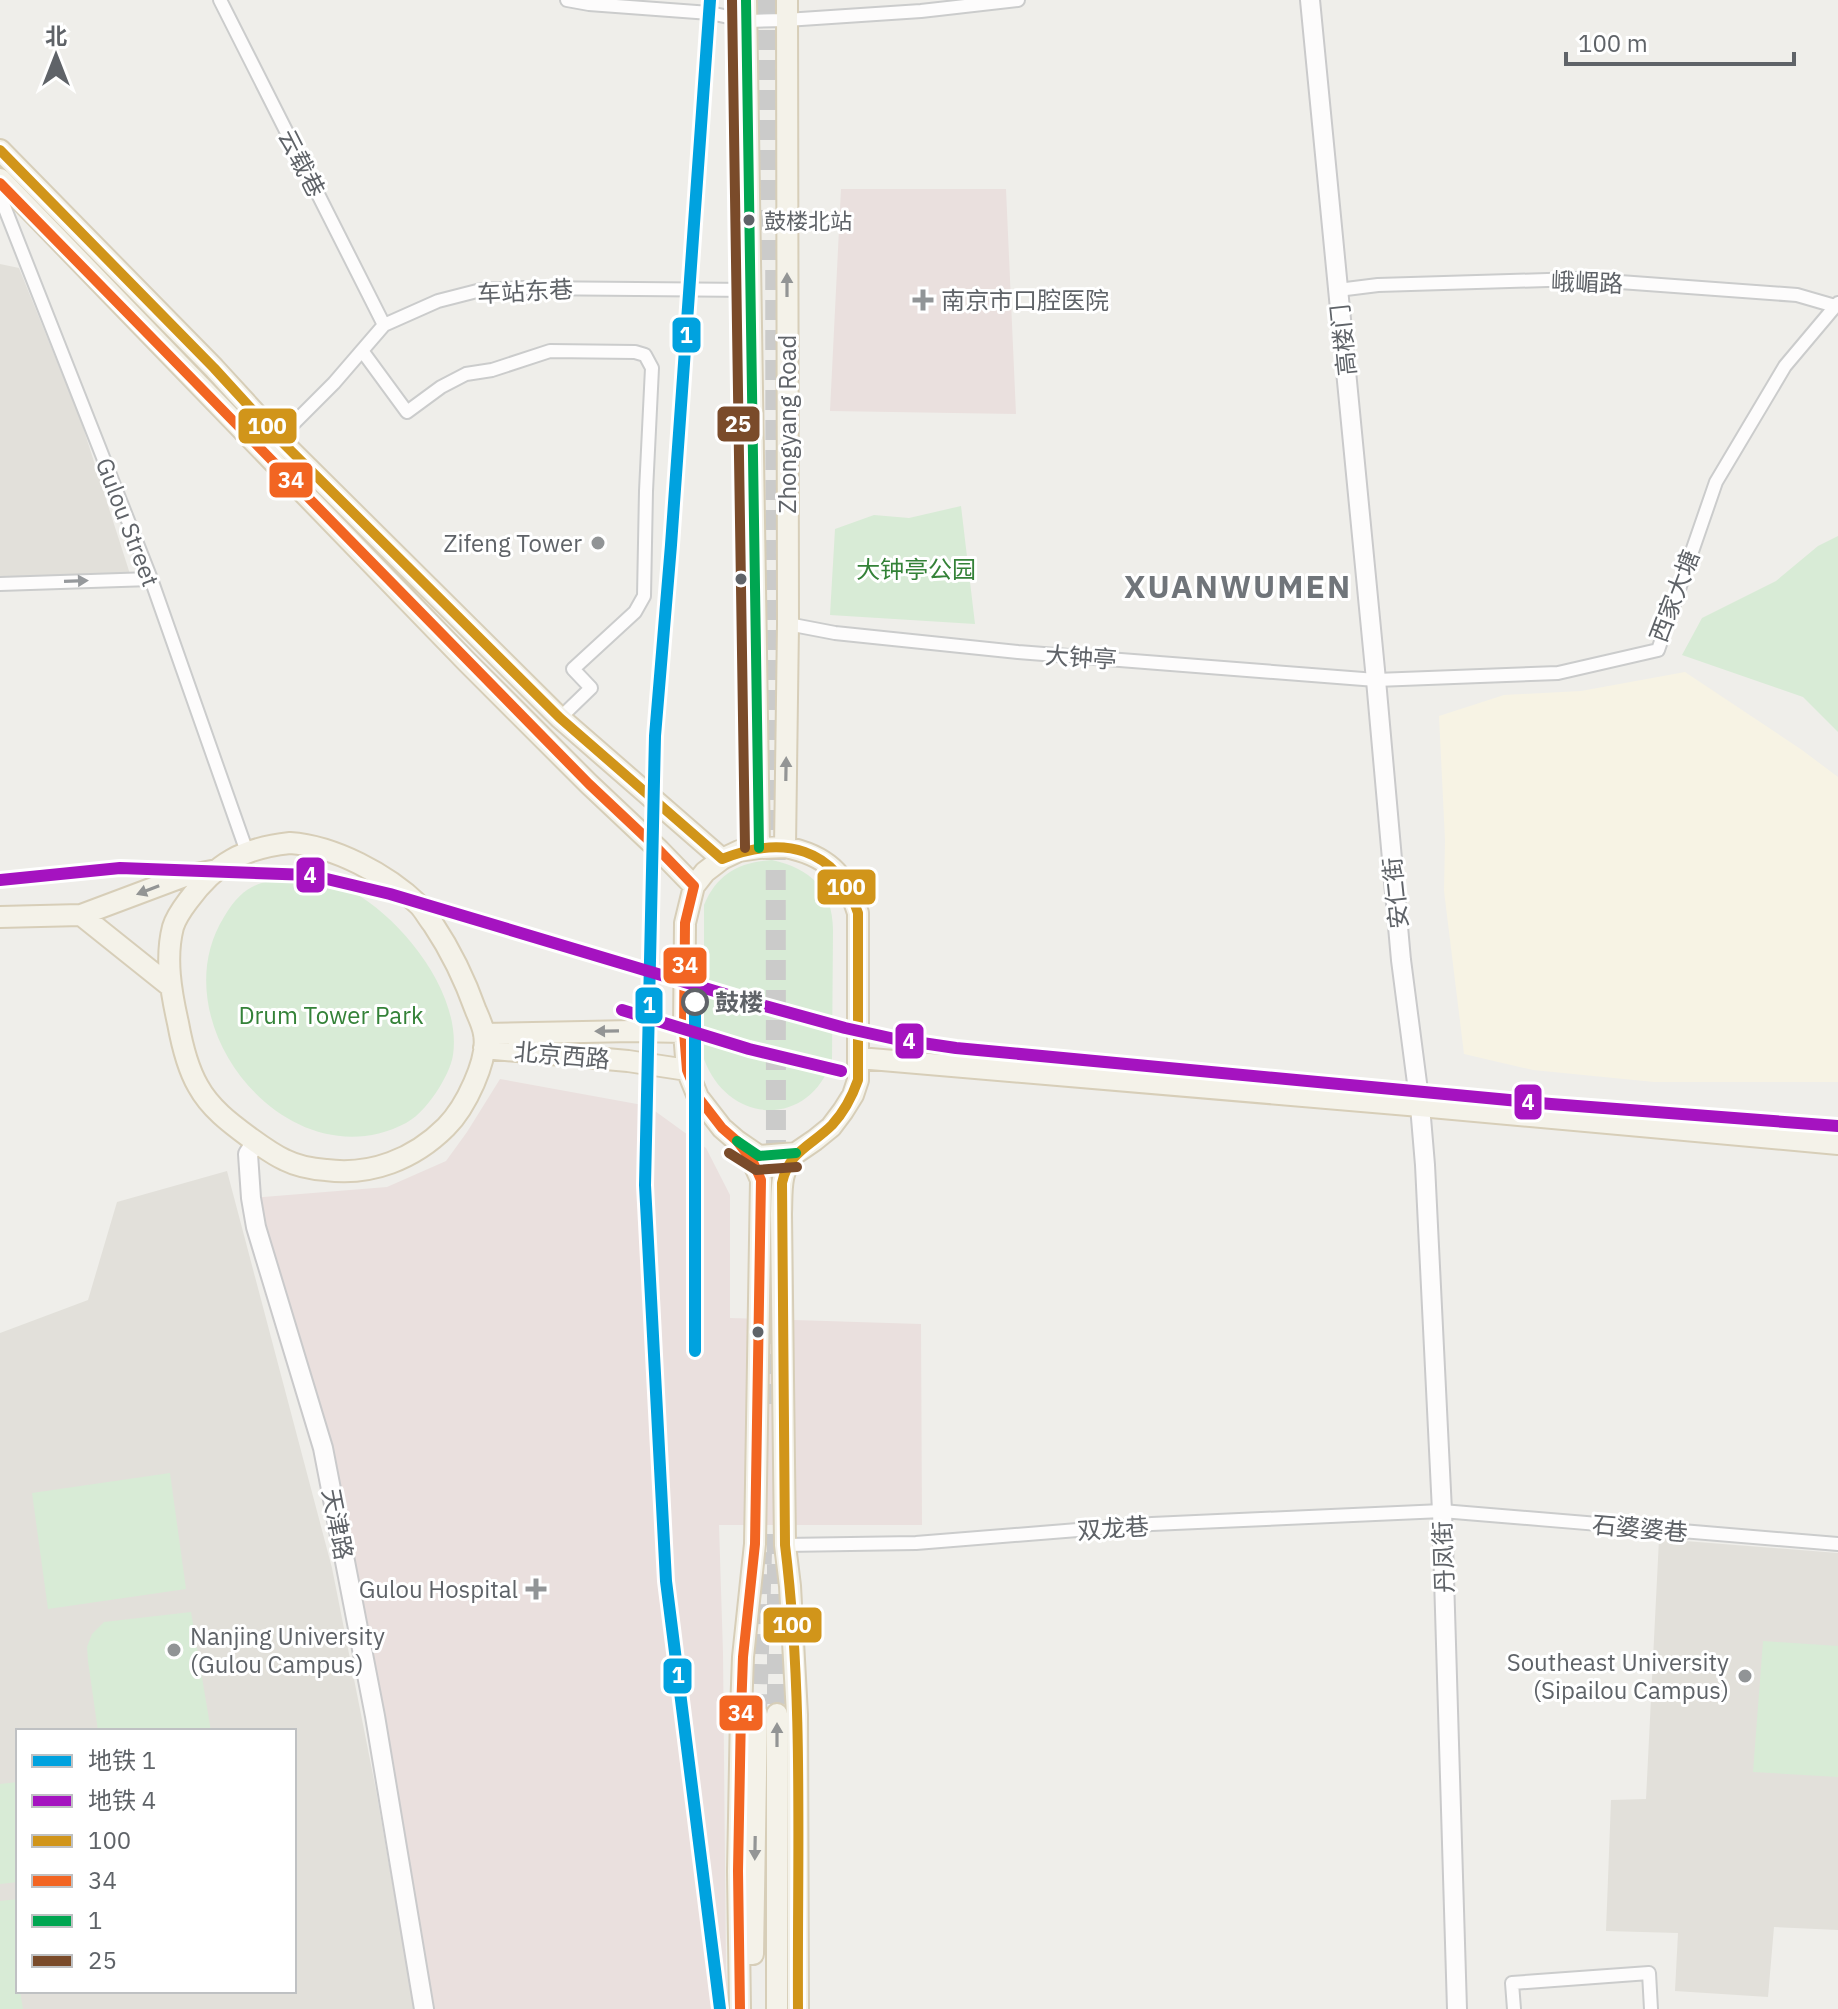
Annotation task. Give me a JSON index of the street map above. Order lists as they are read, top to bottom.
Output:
{
  "streets": {
    "main road": ["Zhongyang Road", "北京西路"],
    "street": [
      "云载巷",
      "峨嵋路",
      "车站东巷",
      "高楼门",
      "Gulou Street",
      "西家大塘",
      "大钟亭",
      "安仁街",
      "天津路",
      "双龙巷",
      "石婆婆巷",
      "丹凤街"
    ]
  },
  "crossings": [
    ["云载巷", "车站东巷"],
    ["峨嵋路", "高楼门"],
    ["峨嵋路", "西家大塘"],
    ["车站东巷", "Zhongyang Road"],
    ["高楼门", "西家大塘"],
    ["高楼门", "大钟亭"],
    ["高楼门", "安仁街"],
    ["Zhongyang Road", "大钟亭"],
    ["Zhongyang Road", "北京西路"],
    ["西家大塘", "大钟亭"],
    ["西家大塘", "安仁街"],
    ["大钟亭", "安仁街"],
    ["安仁街", "丹凤街"],
    ["双龙巷", "石婆婆巷"],
    ["双龙巷", "丹凤街"],
    ["石婆婆巷", "丹凤街"]
  ],
  "districts": ["XUANWUMEN"],
  "parks": ["大钟亭公园", "Drum Tower Park"],
  "places": {
    "other": [
      "鼓楼北站",
      "Zifeng Tower",
      "鼓楼",
      "Nanjing University (Gulou Campus)",
      "Southeast University (Sipailou Campus)"
    ],
    "health": ["南京市口腔医院", "Gulou Hospital"]
  },
  "lines": [
    "metro line 1",
    "transit line 1",
    "transit line 25",
    "transit line 100",
    "transit line 34",
    "metro line 4"
  ],
  "legend": [
    "地铁 1",
    "地铁 4",
    "100",
    "34",
    "1",
    "25"
  ],
  "scale_bar": "100 m",
  "north": "top"
}
